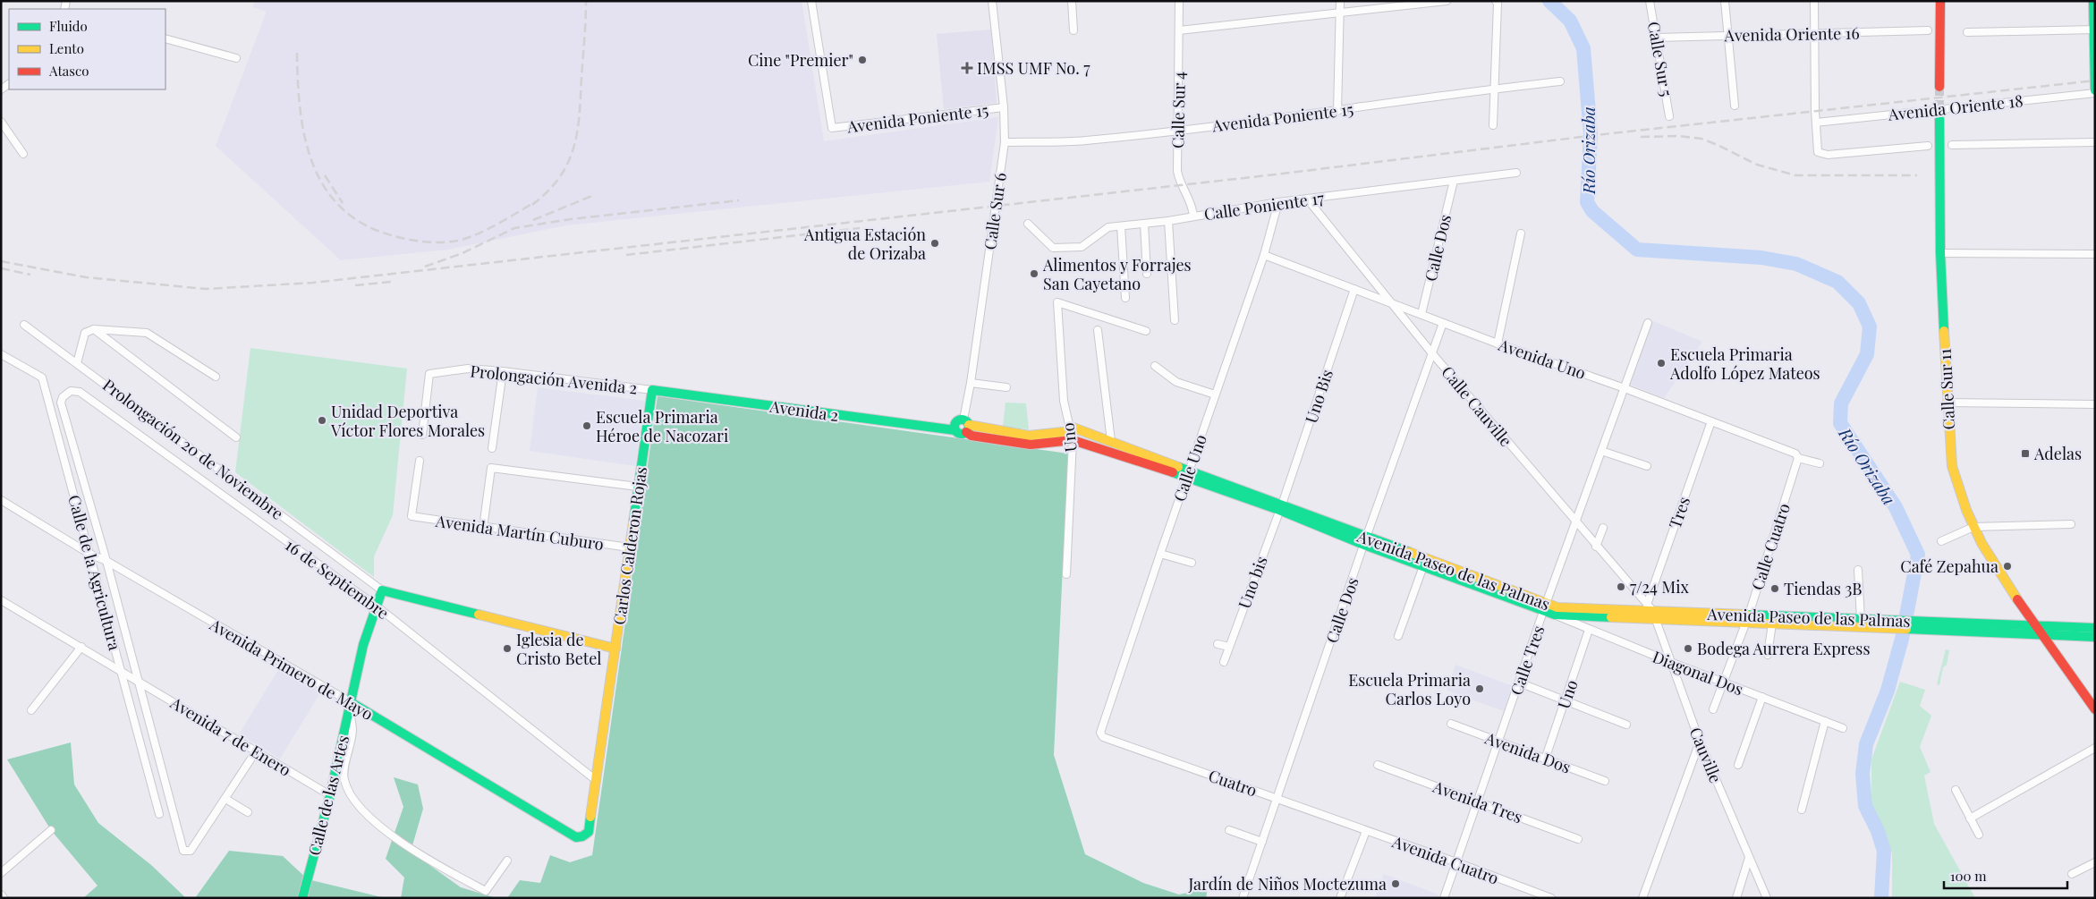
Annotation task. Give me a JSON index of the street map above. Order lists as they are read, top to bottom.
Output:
{
  "streets": {
    "street": [
      "Avenida Oriente 16",
      "Calle Sur 5",
      "Avenida Oriente 18",
      "Calle Sur 4",
      "Avenida Poniente 15",
      "Calle Poniente 17",
      "Calle Sur 6",
      "Calle Dos",
      "Avenida Uno",
      "Prolongación Avenida 2",
      "Calle Sur 11",
      "Uno Bis",
      "Calle Cauville",
      "Avenida 2",
      "Uno",
      "Prolongación 20 de Noviembre",
      "Calle Uno",
      "Tres",
      "Avenida Martín Cuburo",
      "Carlos Calderon Rojas",
      "Calle Cuatro",
      "Avenida Paseo de las Palmas",
      "Calle de la Agricultura",
      "16 de Septiembre",
      "Uno bis",
      "Calle Tres",
      "Avenida Primero de Mayo",
      "Diagonal Dos",
      "Avenida 7 de Enero",
      "Avenida Dos",
      "Cauville",
      "Cuatro",
      "Calle de las Artes",
      "Avenida Tres",
      "Avenida Cuatro"
    ]
  },
  "crossings": [
    ["Avenida Oriente 16", "Calle Sur 5"],
    ["Calle Sur 4", "Avenida Poniente 15"],
    ["Calle Sur 4", "Calle Poniente 17"],
    ["Avenida Poniente 15", "Calle Sur 6"],
    ["Calle Poniente 17", "Calle Dos"],
    ["Calle Poniente 17", "Calle Cauville"],
    ["Calle Poniente 17", "Calle Uno"],
    ["Calle Sur 6", "Avenida Paseo de las Palmas"],
    ["Calle Dos", "Avenida Uno"],
    ["Calle Dos", "Calle Cauville"],
    ["Calle Dos", "Avenida Paseo de las Palmas"],
    ["Calle Dos", "Cuatro"],
    ["Avenida Uno", "Uno Bis"],
    ["Avenida Uno", "Calle Cauville"],
    ["Avenida Uno", "Calle Uno"],
    ["Avenida Uno", "Tres"],
    ["Avenida Uno", "Calle Cuatro"],
    ["Avenida Uno", "Calle Tres"],
    ["Prolongación Avenida 2", "Avenida 2"],
    ["Prolongación Avenida 2", "Carlos Calderon Rojas"],
    ["Calle Sur 11", "Avenida Paseo de las Palmas"],
    ["Uno Bis", "Avenida Paseo de las Palmas"],
    ["Uno Bis", "Uno bis"],
    ["Calle Cauville", "Tres"],
    ["Calle Cauville", "Avenida Paseo de las Palmas"],
    ["Calle Cauville", "Calle Tres"],
    ["Calle Cauville", "Cauville"],
    ["Avenida 2", "Carlos Calderon Rojas"],
    ["Avenida 2", "Avenida Paseo de las Palmas"],
    ["Uno", "Avenida Paseo de las Palmas"],
    ["Uno", "Diagonal Dos"],
    ["Uno", "Avenida Dos"],
    ["Prolongación 20 de Noviembre", "Calle de las Artes"],
    ["Calle Uno", "Avenida Paseo de las Palmas"],
    ["Calle Uno", "Cuatro"],
    ["Tres", "Avenida Paseo de las Palmas"],
    ["Tres", "Cauville"],
    ["Avenida Martín Cuburo", "Carlos Calderon Rojas"],
    ["Carlos Calderon Rojas", "16 de Septiembre"],
    ["Carlos Calderon Rojas", "Avenida Primero de Mayo"],
    ["Calle Cuatro", "Avenida Paseo de las Palmas"],
    ["Calle Cuatro", "Diagonal Dos"],
    ["Avenida Paseo de las Palmas", "Uno bis"],
    ["Avenida Paseo de las Palmas", "Calle Tres"],
    ["Avenida Paseo de las Palmas", "Diagonal Dos"],
    ["Avenida Paseo de las Palmas", "Cauville"],
    ["Calle de la Agricultura", "16 de Septiembre"],
    ["Calle de la Agricultura", "Avenida Primero de Mayo"],
    ["Calle de la Agricultura", "Avenida 7 de Enero"],
    ["16 de Septiembre", "Calle de las Artes"],
    ["Calle Tres", "Avenida Dos"],
    ["Calle Tres", "Avenida Tres"],
    ["Calle Tres", "Avenida Cuatro"],
    ["Avenida Primero de Mayo", "Calle de las Artes"],
    ["Diagonal Dos", "Cauville"],
    ["Avenida 7 de Enero", "Calle de las Artes"],
    ["Cuatro", "Avenida Cuatro"]
  ],
  "water": ["Río Orizaba"],
  "places": {
    "other": [
      "Cine \"Premier\"",
      "Antigua Estación de Orizaba",
      "Alimentos y Forrajes San Cayetano",
      "Escuela Primaria Adolfo López Mateos",
      "Unidad Deportiva Víctor Flores Morales",
      "Escuela Primaria Héroe de Nacozari",
      "Café Zepahua",
      "7/24 Mix",
      "Tiendas 3B",
      "Iglesia de Cristo Betel",
      "Bodega Aurrera Express",
      "Escuela Primaria Carlos Loyo",
      "Jardín de Niños Moctezuma"
    ],
    "health": ["IMSS UMF No. 7"],
    "transit": ["Adelas"]
  },
  "legend": ["Fluido", "Lento", "Atasco"],
  "scale_bar": "100 m"
}
